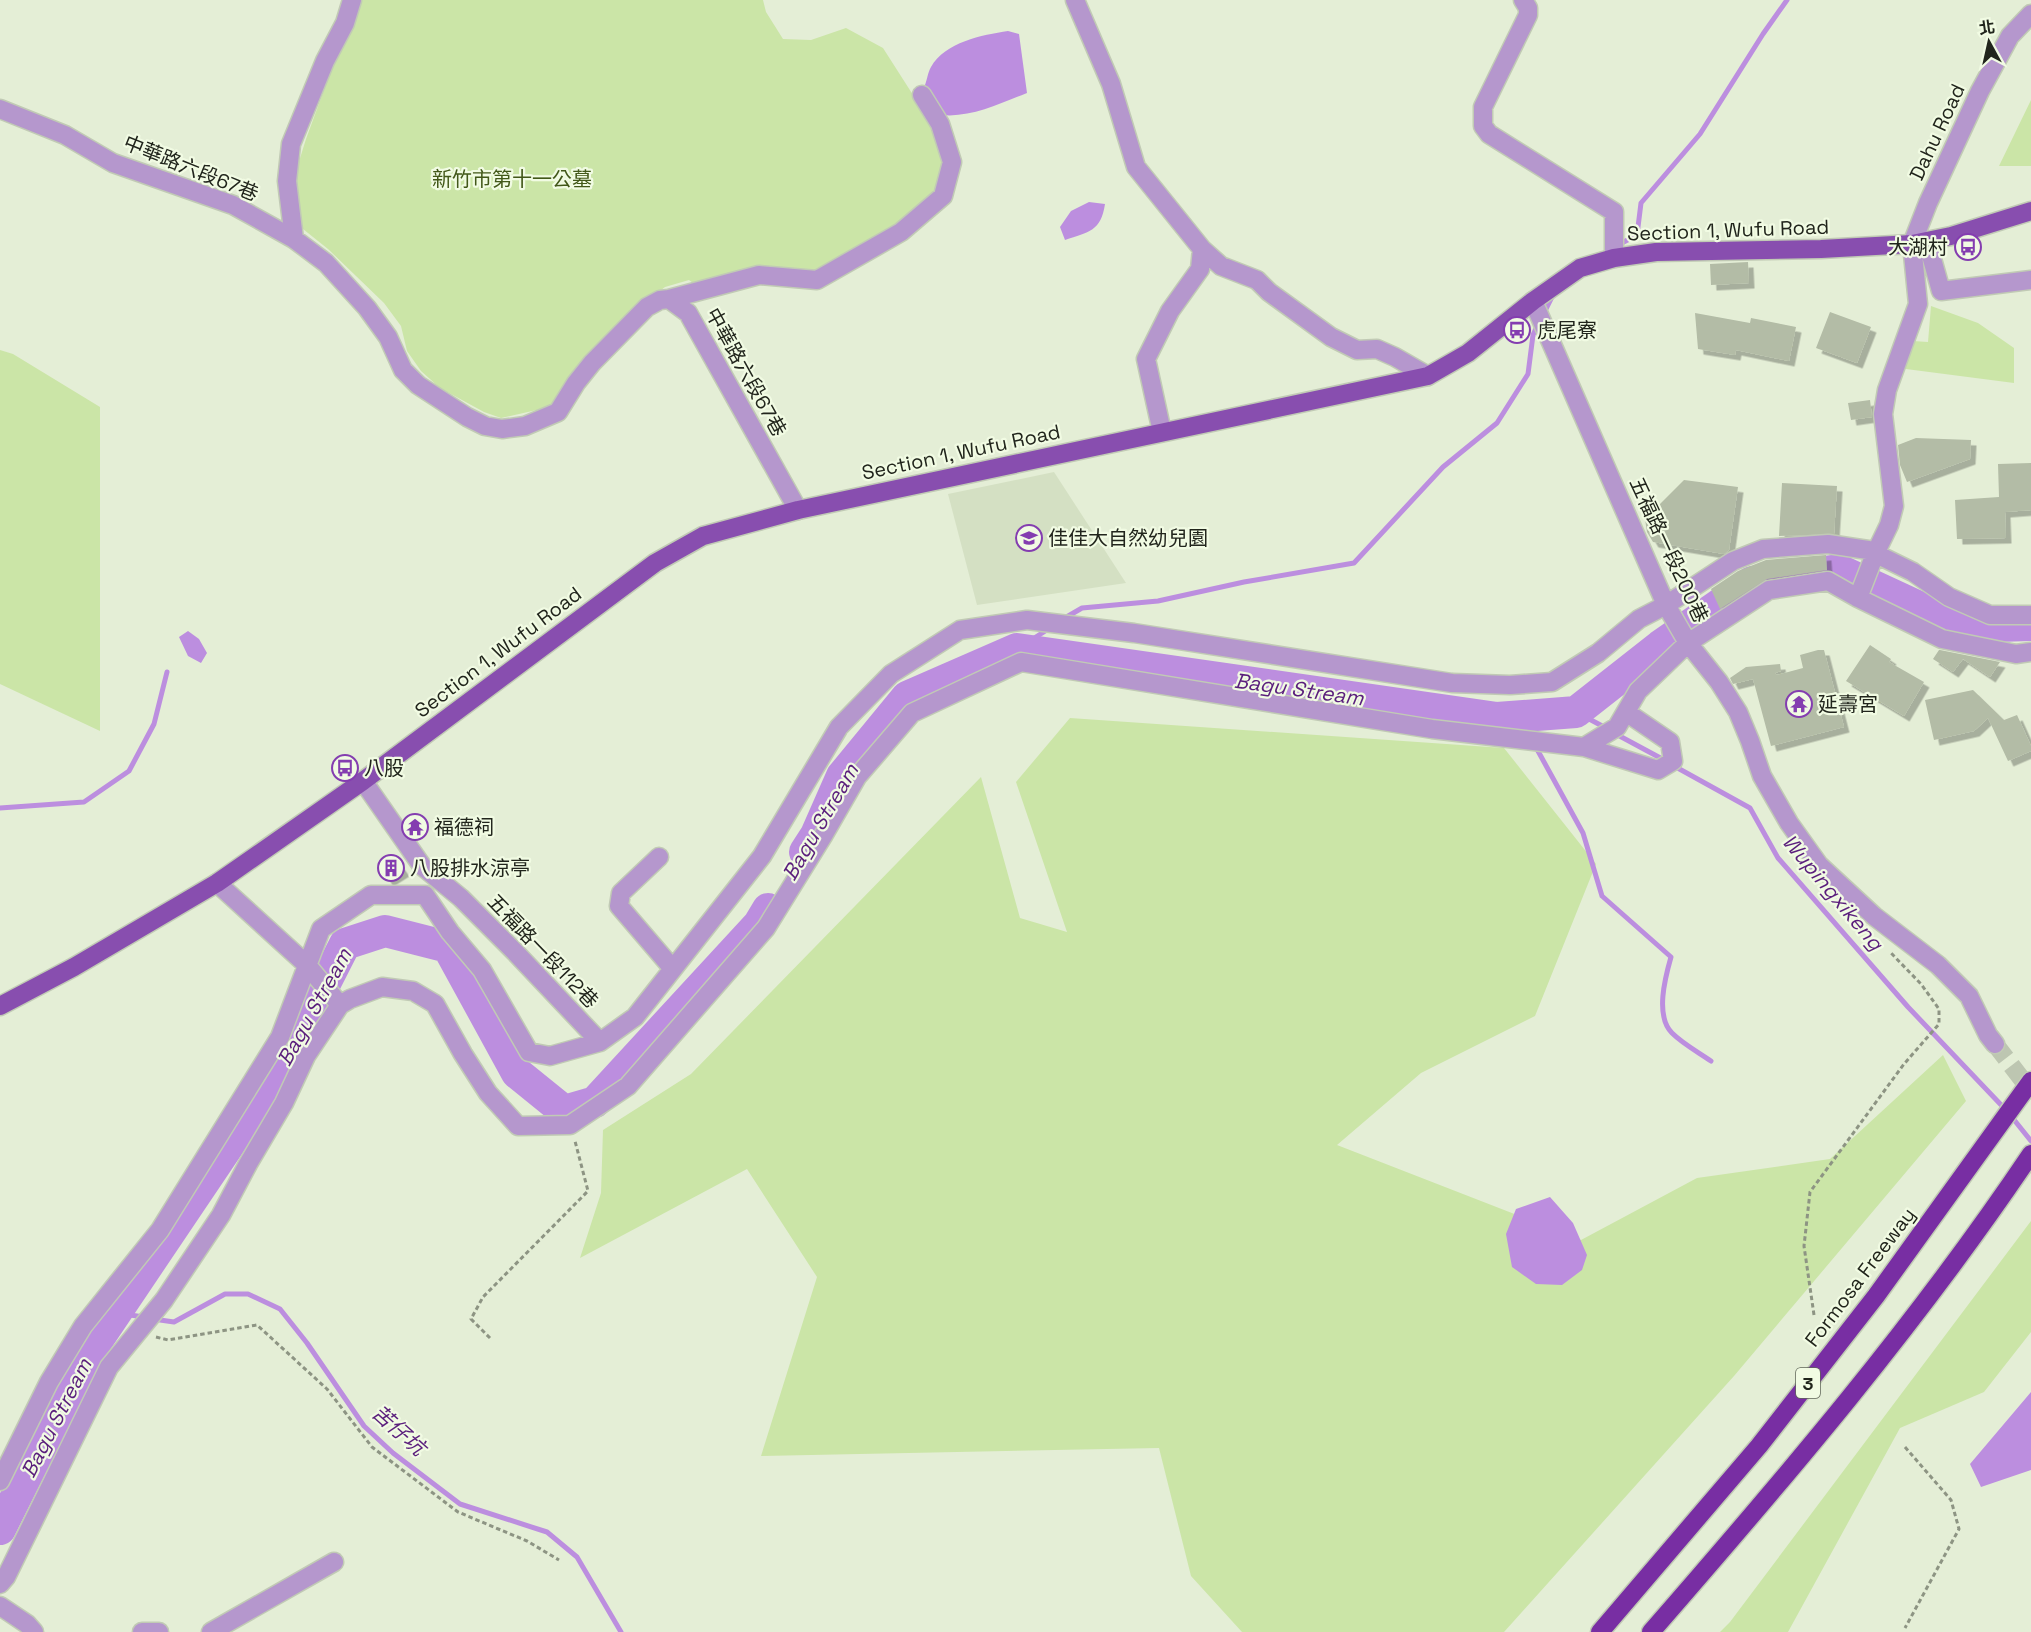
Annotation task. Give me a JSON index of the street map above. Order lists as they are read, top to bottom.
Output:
{
  "streets": {
    "highway": ["Formosa Freeway", "3"],
    "main road": ["Section 1, Wufu Road"],
    "street": [
      "Dahu Road",
      "中華路六段67巷",
      "五福路一段200巷",
      "五福路一段112巷"
    ]
  },
  "crossings": [
    ["Dahu Road", "Section 1, Wufu Road"],
    ["中華路六段67巷", "Section 1, Wufu Road"],
    ["Section 1, Wufu Road", "五福路一段200巷"],
    ["Section 1, Wufu Road", "五福路一段112巷"]
  ],
  "water": ["Bagu Stream", "Wupingxikeng", "苦仔坑"],
  "parks": ["新竹市第十一公墓"],
  "places": {
    "bus stop": ["大湖村", "虎尾寮", "八股"],
    "school or university": ["佳佳大自然幼兒園"],
    "temple": ["延壽宮", "福德祠"],
    "building": ["八股排水涼亭"]
  },
  "north": "top"
}
